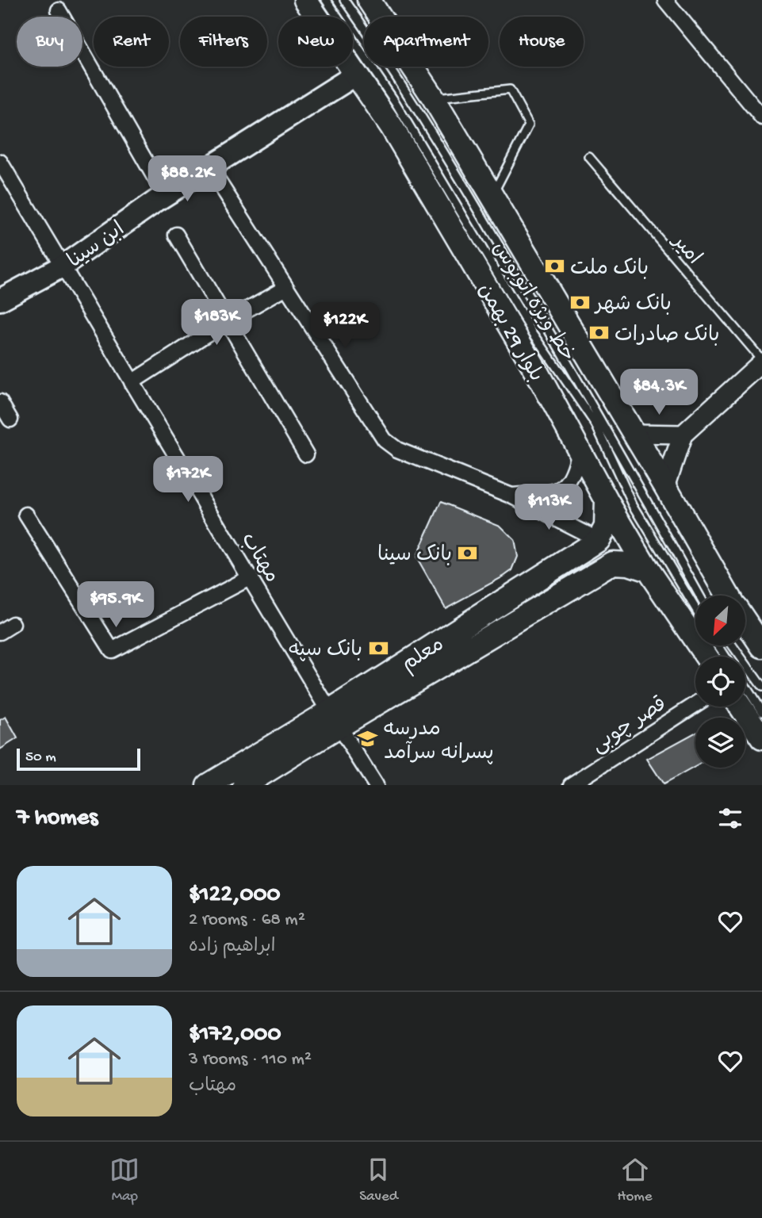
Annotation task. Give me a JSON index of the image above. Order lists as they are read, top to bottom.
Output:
{
  "streets": {
    "main road": ["ابن سینا", "بلوار 29 بهمن", "معلم"],
    "street": ["مهتاب", "قصر چوبی"],
    "lane": ["امیر", "خط ویژه اتوبوس"]
  },
  "crossings": [
    ["ابن سینا", "بلوار 29 بهمن"],
    ["ابن سینا", "مهتاب"],
    ["مهتاب", "معلم"]
  ],
  "places": {
    "bank": [
      "بانک ملت",
      "بانک شهر",
      "بانک صادرات",
      "بانک سینا",
      "بانک سپه"
    ],
    "school or university": ["مدرسه پسرانه سرآمد"]
  },
  "scale_bar": "50 m",
  "north": "bottom left",
  "page": {
    "chip": [
      "Buy",
      "Rent",
      "Filters",
      "New",
      "Apartment",
      "House"
    ],
    "price": [
      "$88.2K",
      "$183K",
      "$122K",
      "$84.3K",
      "$172K",
      "$113K",
      "$95.9K"
    ],
    "scale": "50 m",
    "heading": "7 homes",
    "list": [
      {
        "name": "$122,000",
        "note": "2 rooms · 68 m² · ابراهیم زاده"
      },
      {
        "name": "$172,000",
        "note": "3 rooms · 110 m² · مهتاب"
      }
    ],
    "tabs": ["Map", "Saved", "Home"]
  }
}
